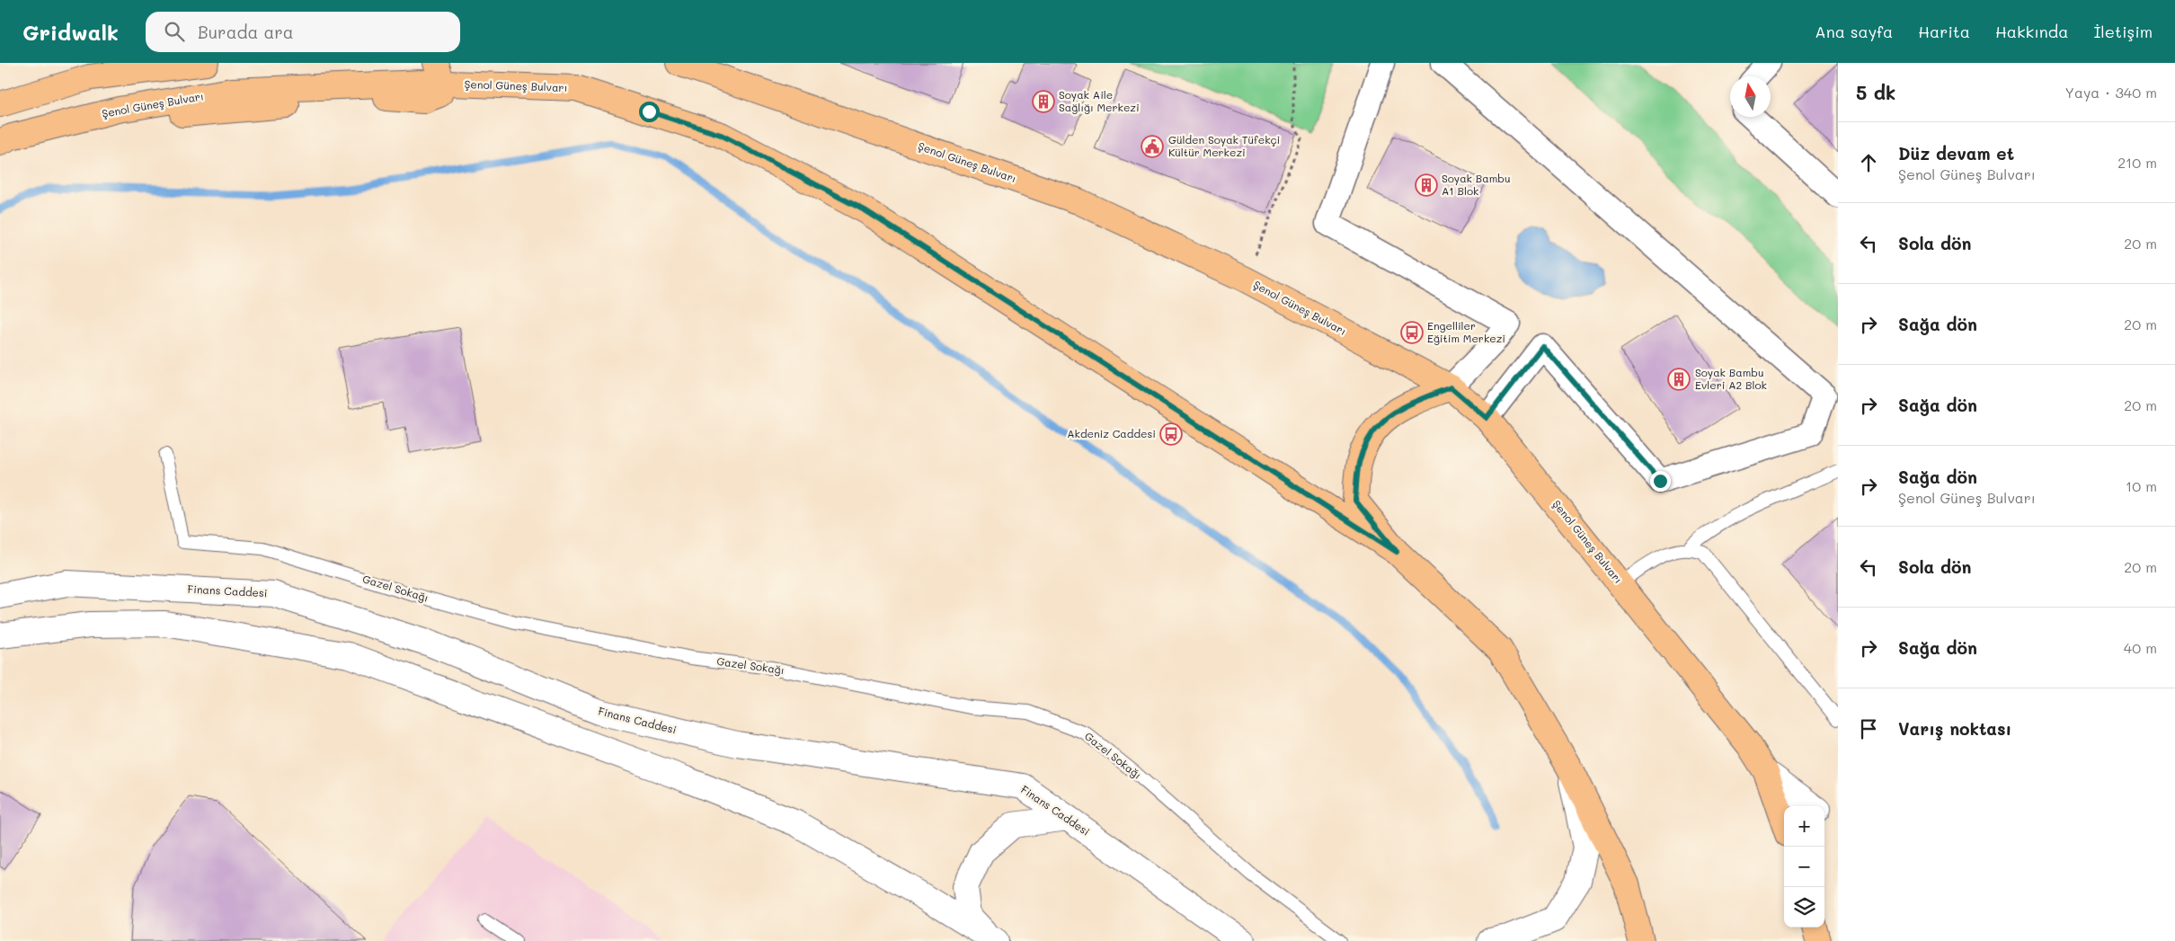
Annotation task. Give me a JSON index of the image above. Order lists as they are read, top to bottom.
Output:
{
  "streets": {
    "main road": ["Şenol Güneş Bulvarı"],
    "street": ["Finans Caddesi"],
    "lane": ["Gazel Sokağı"]
  },
  "places": {
    "building": ["Soyak Aile Sağlığı Merkezi", "Soyak Bambu A1 Blok", "Soyak Bambu Evleri A2 Blok"],
    "public building": ["Gülden Soyak Tüfekçi Kültür Merkezi"],
    "bus stop": ["Engelliler Eğitim Merkezi", "Akdeniz Caddesi"]
  },
  "north": "top",
  "page": {
    "header": "Gridwalk",
    "search": "Burada ara",
    "nav": [
      "Ana sayfa",
      "Harita",
      "Hakkında",
      "İletişim"
    ],
    "heading": ["5 dk", "Yaya · 340 m"],
    "list": [
      ["Düz devam et", "Şenol Güneş Bulvarı", "210 m"],
      ["Sola dön", "20 m"],
      ["Sağa dön", "20 m"],
      ["Sağa dön", "20 m"],
      ["Sağa dön", "Şenol Güneş Bulvarı", "10 m"],
      ["Sola dön", "20 m"],
      ["Sağa dön", "40 m"],
      "Varış noktası"
    ],
    "map_buttons": ["+", "−"]
  }
}
